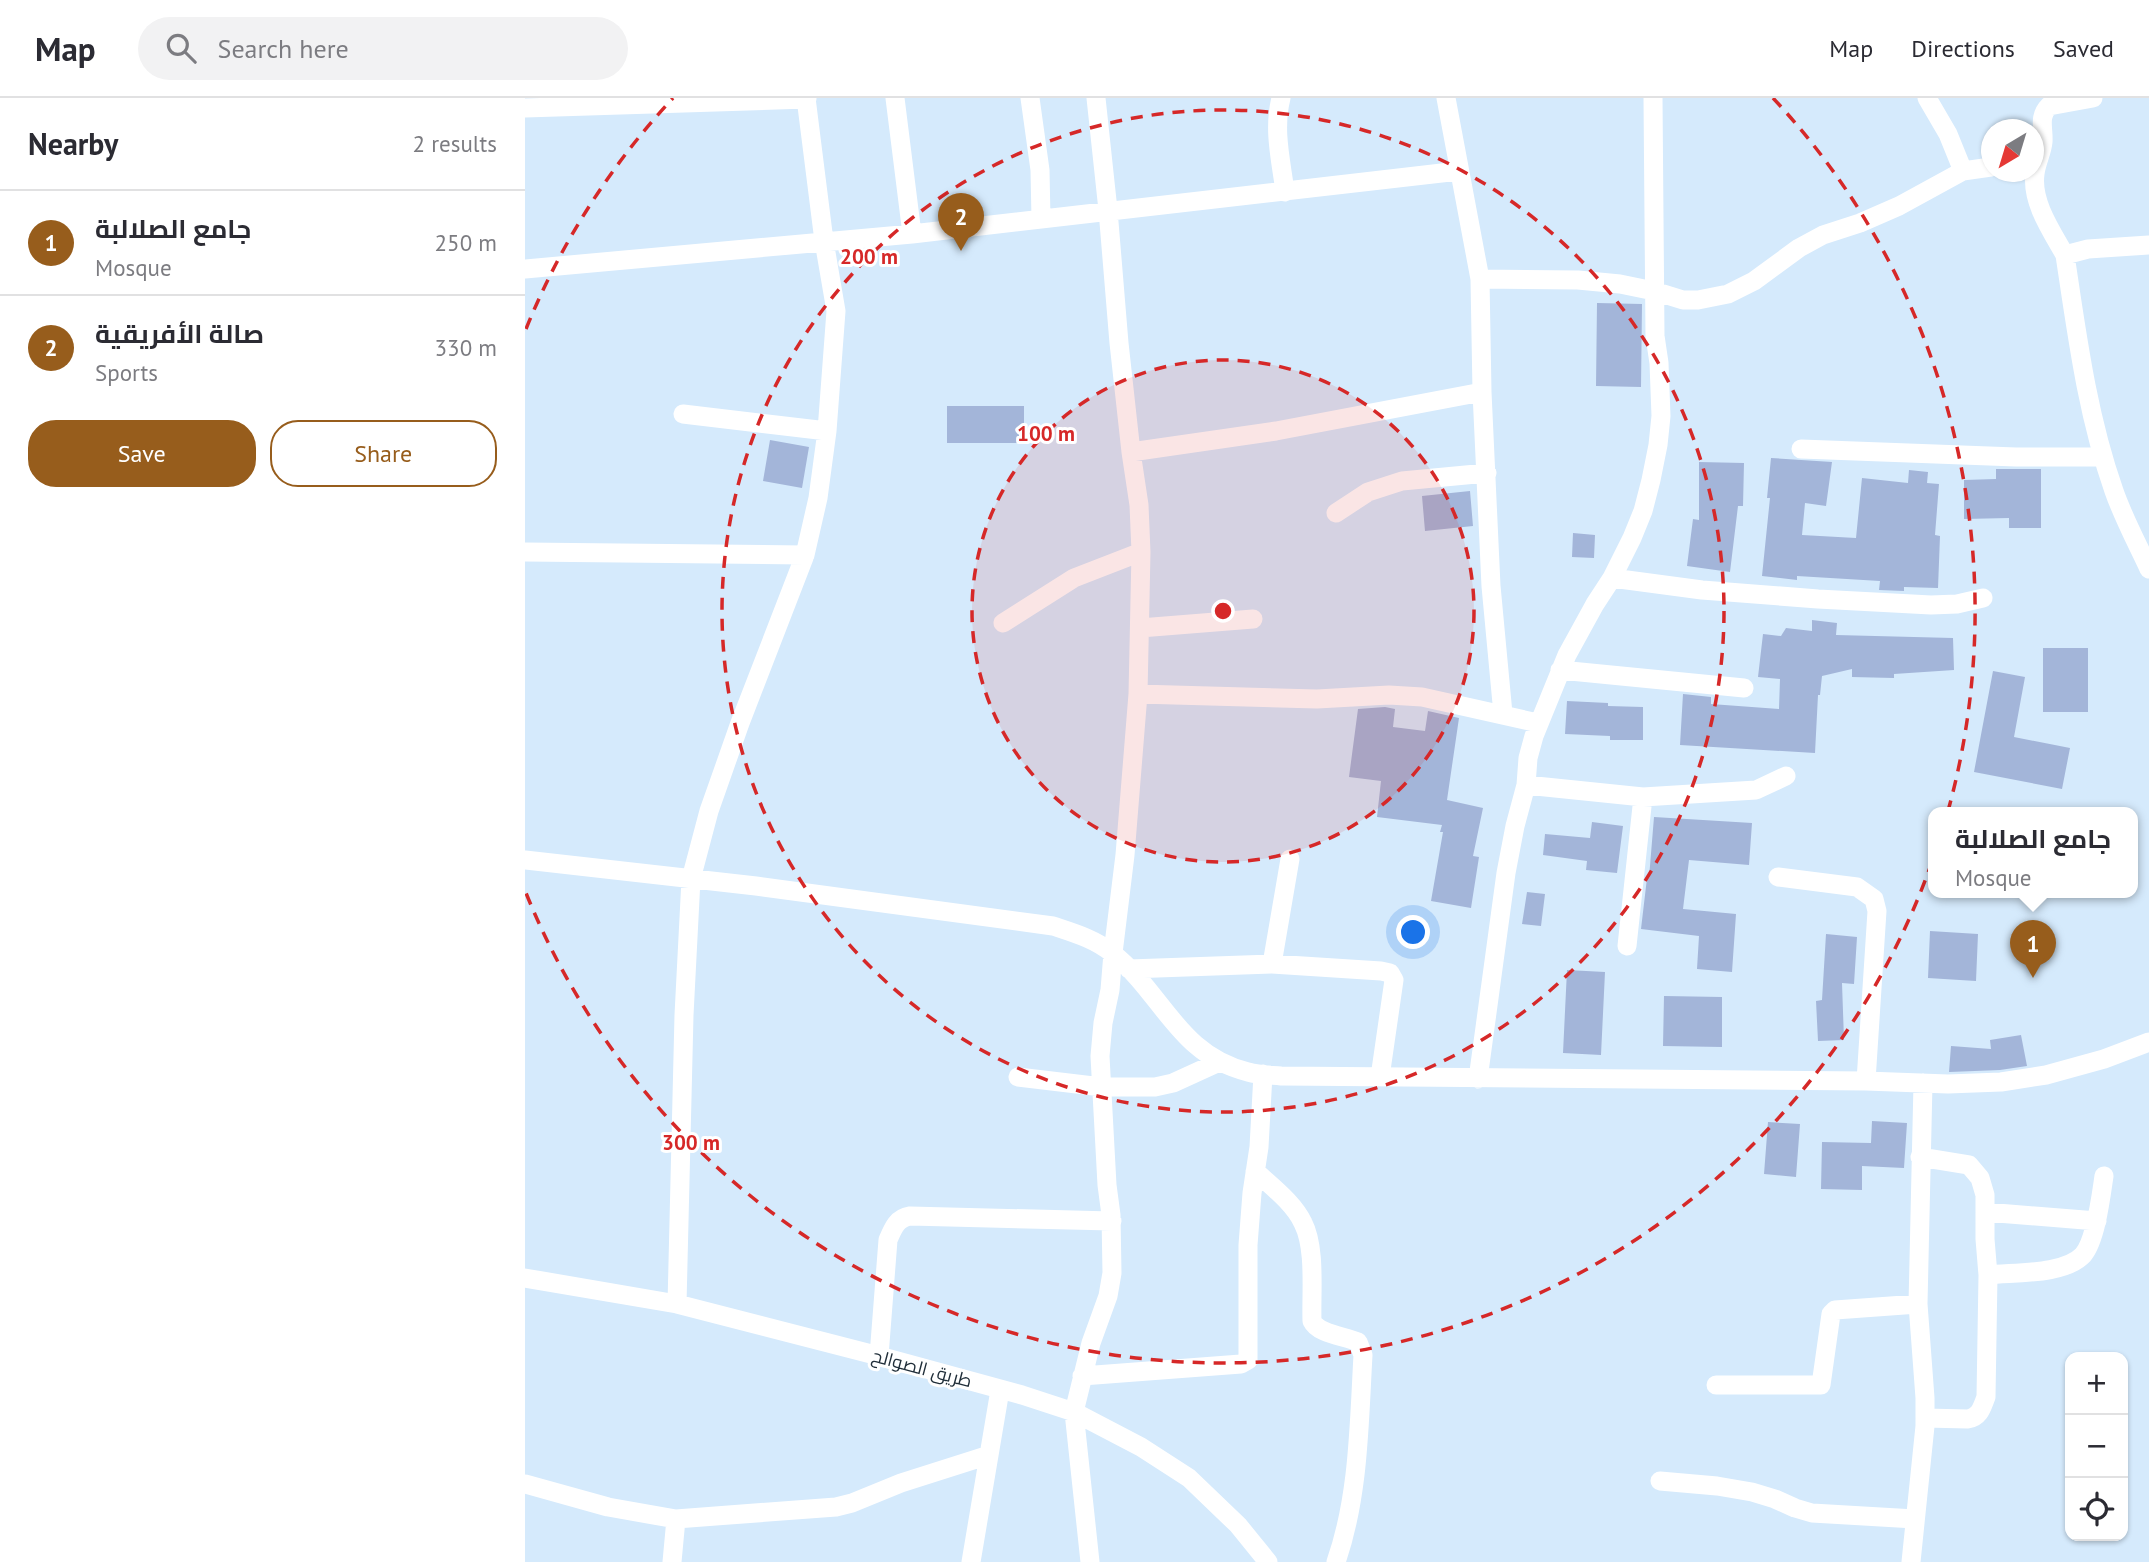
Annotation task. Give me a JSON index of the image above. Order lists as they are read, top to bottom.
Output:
{
  "streets": {
    "street": ["طريق الصوالح"]
  },
  "north": "bottom left",
  "page": {
    "header": "Map",
    "search": "Search here",
    "nav": ["Map", "Directions", "Saved"],
    "heading": ["Nearby", "2 results"],
    "list": [
      {
        "mark": "1",
        "name": "جامع الصلالبة",
        "note": "Mosque",
        "value": "250 m"
      },
      {
        "mark": "2",
        "name": "صالة الأفريقية",
        "note": "Sports",
        "value": "330 m"
      }
    ],
    "pins": ["2", "1"],
    "buttons": ["Save", "Share"],
    "popup": ["جامع الصلالبة", "Mosque"],
    "map_buttons": ["+", "−"]
  },
  "rings": ["200 m", "100 m", "300 m"]
}
